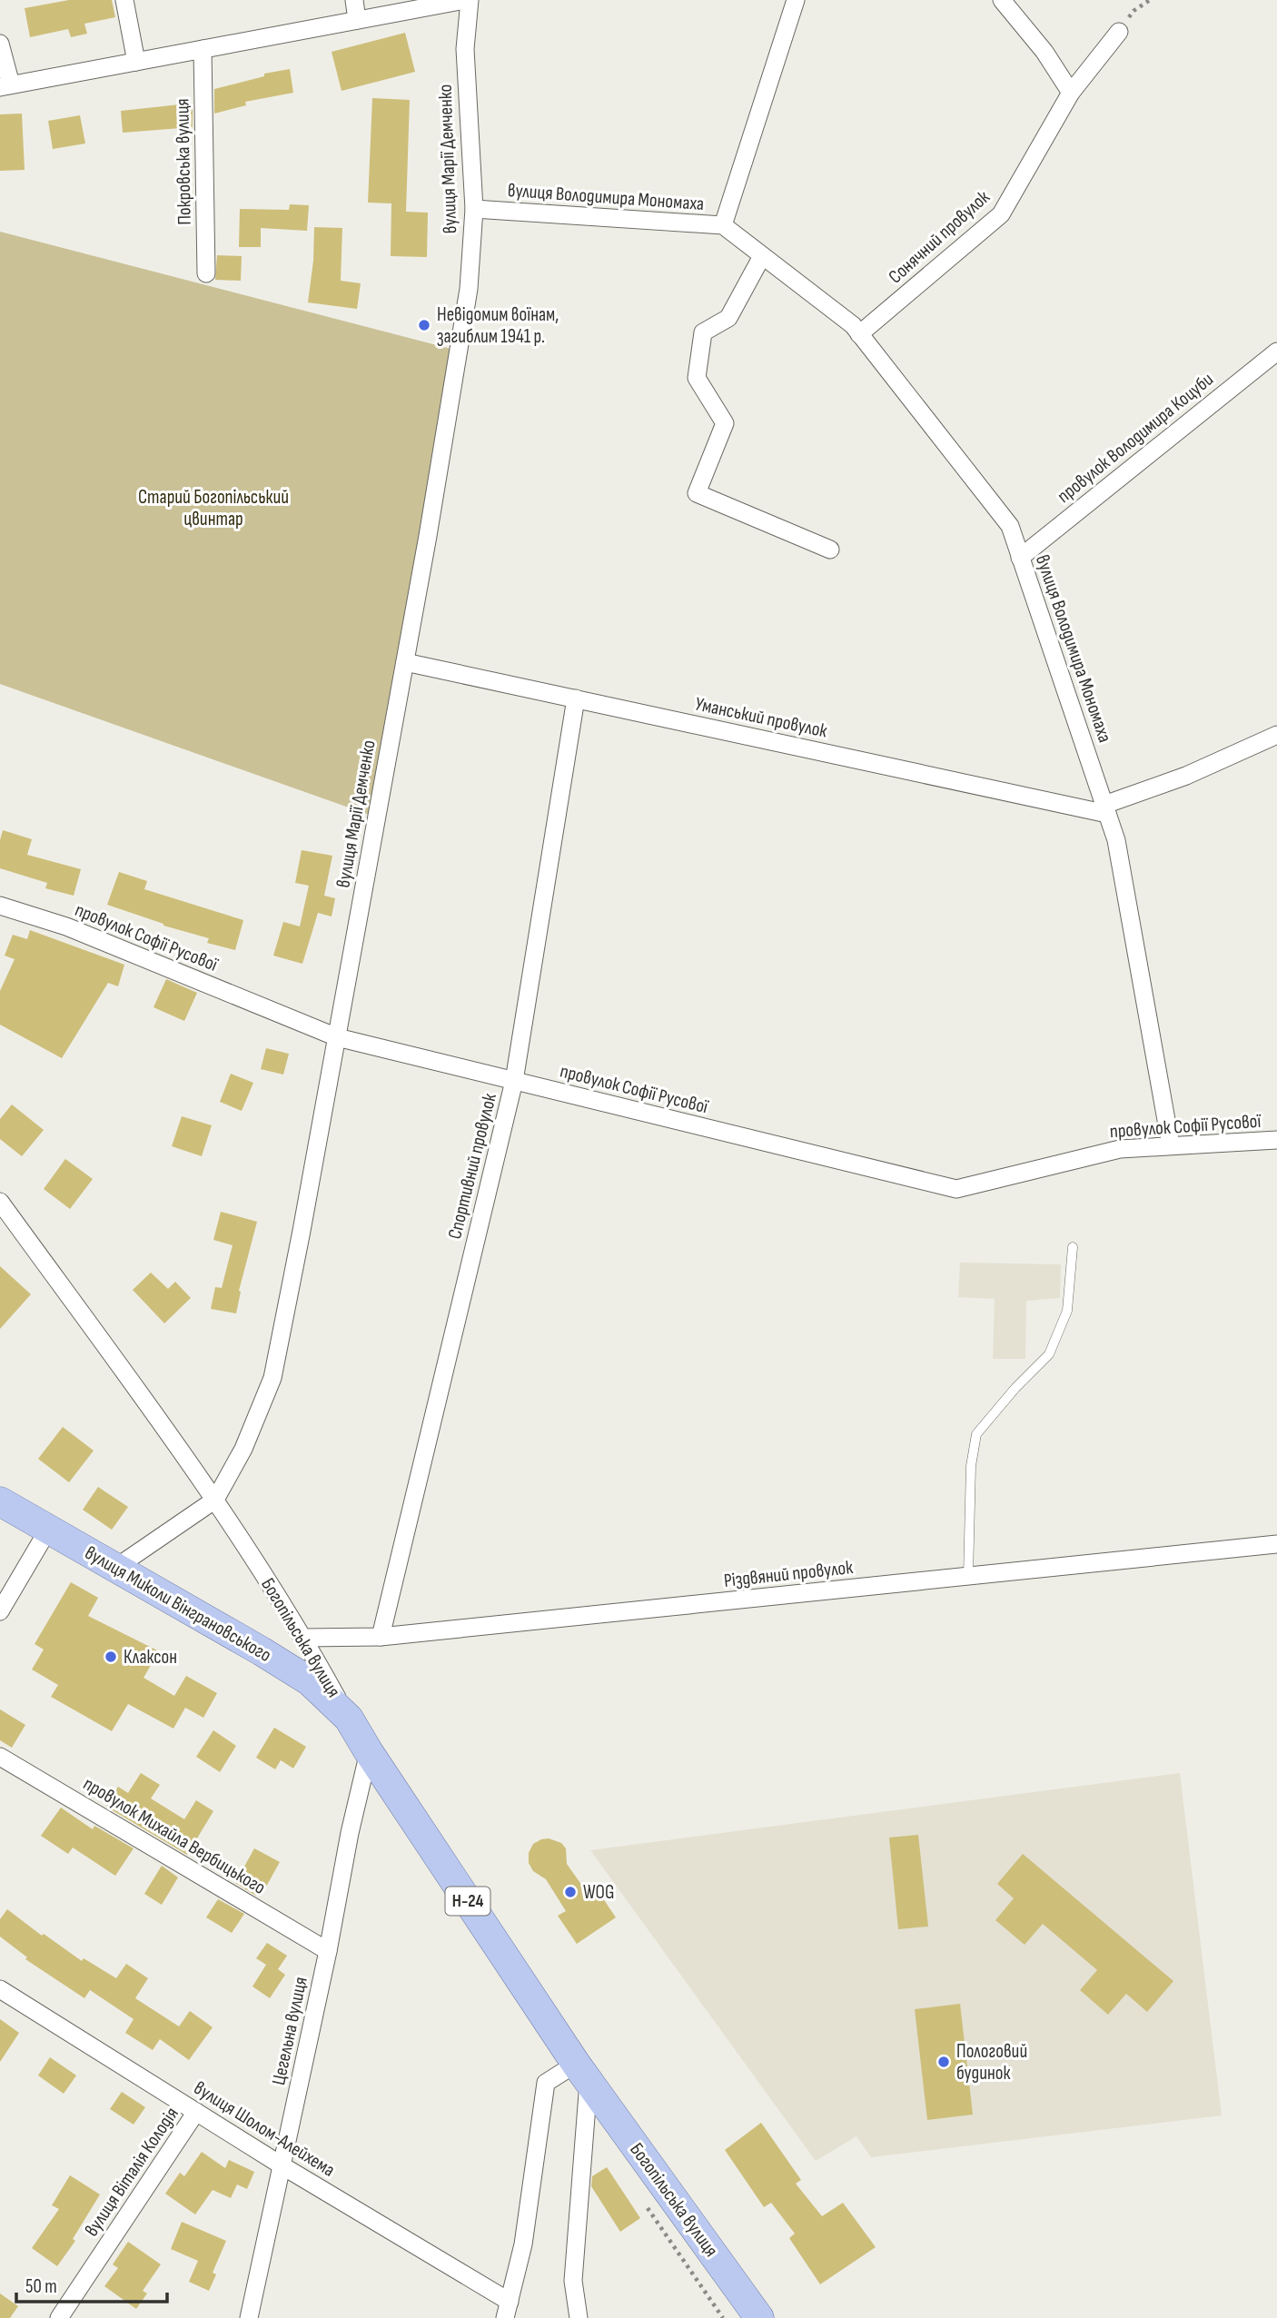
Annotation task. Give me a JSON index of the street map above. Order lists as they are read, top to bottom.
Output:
{
  "streets": {
    "main road": ["вулиця Миколи Вінграновського", "Богопільська вулиця", "Н-24"],
    "street": [
      "вулиця Марії Демченко",
      "Покровська вулиця",
      "вулиця Володимира Мономаха",
      "Сонячний провулок",
      "провулок Володимира Коцуби",
      "Уманський провулок",
      "провулок Софії Русової",
      "Спортивний провулок",
      "Різдвяний провулок",
      "провулок Михайла Вербицького",
      "Цегельна вулиця",
      "вулиця Шолом-Алейхема",
      "вулиця Віталія Колодія"
    ]
  },
  "crossings": [
    ["вулиця Марії Демченко", "вулиця Володимира Мономаха"],
    ["вулиця Марії Демченко", "Уманський провулок"],
    ["вулиця Марії Демченко", "провулок Софії Русової"],
    ["вулиця Марії Демченко", "вулиця Миколи Вінграновського"],
    ["вулиця Марії Демченко", "Богопільська вулиця"],
    ["вулиця Володимира Мономаха", "Сонячний провулок"],
    ["вулиця Володимира Мономаха", "провулок Володимира Коцуби"],
    ["вулиця Володимира Мономаха", "Уманський провулок"],
    ["вулиця Володимира Мономаха", "провулок Софії Русової"],
    ["Уманський провулок", "Спортивний провулок"],
    ["провулок Софії Русової", "Спортивний провулок"],
    ["Спортивний провулок", "Різдвяний провулок"],
    ["Різдвяний провулок", "Богопільська вулиця"],
    ["вулиця Миколи Вінграновського", "Богопільська вулиця"],
    ["Богопільська вулиця", "Цегельна вулиця"],
    ["провулок Михайла Вербицького", "Цегельна вулиця"],
    ["Цегельна вулиця", "вулиця Шолом-Алейхема"],
    ["вулиця Шолом-Алейхема", "вулиця Віталія Колодія"]
  ],
  "parks": ["Старий Богопільський цвинтар"],
  "places": [
    "Невідомим воїнам, загиблим 1941 р.",
    "Клаксон",
    "WOG",
    "Пологовий будинок"
  ],
  "scale_bar": "50 m"
}
